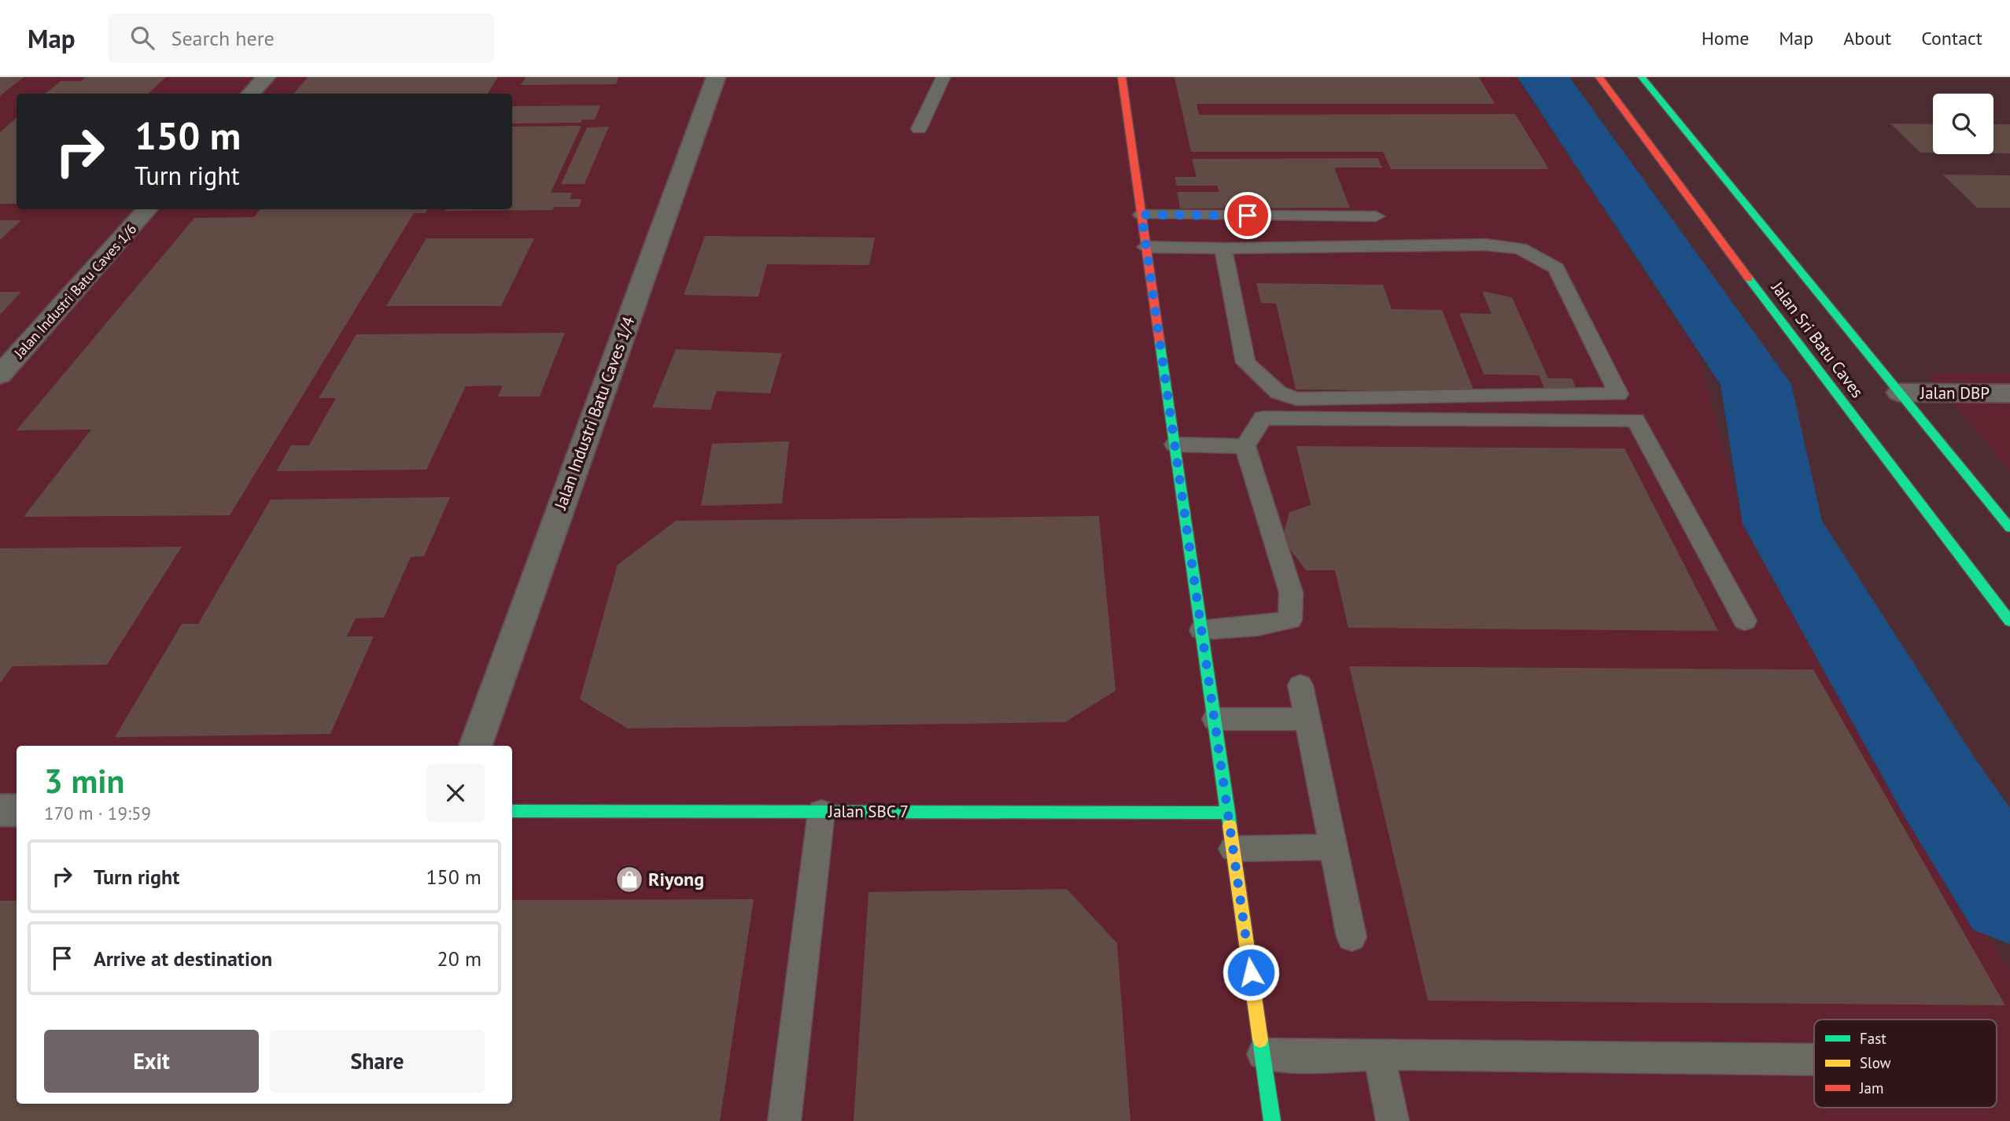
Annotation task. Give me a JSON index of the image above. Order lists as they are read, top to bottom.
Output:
{
  "streets": {
    "street": [
      "Jalan Industri Batu Caves 1/6",
      "Jalan Sri Batu Caves",
      "Jalan DBP",
      "Jalan Industri Batu Caves 1/4",
      "Jalan SBC 7"
    ]
  },
  "crossings": [
    ["Jalan Sri Batu Caves", "Jalan DBP"]
  ],
  "places": {
    "shop": ["Riyong"]
  },
  "legend": ["Fast", "Slow", "Jam"],
  "page": {
    "header": "Map",
    "search": "Search here",
    "nav": [
      "Home",
      "Map",
      "About",
      "Contact"
    ],
    "turn": ["150 m", "Turn right"],
    "heading": ["3 min", "170 m · 19:59"],
    "list": [
      {
        "name": "Turn right",
        "value": "150 m"
      },
      {
        "name": "Arrive at destination",
        "value": "20 m"
      }
    ],
    "buttons": ["Exit", "Share"]
  }
}
